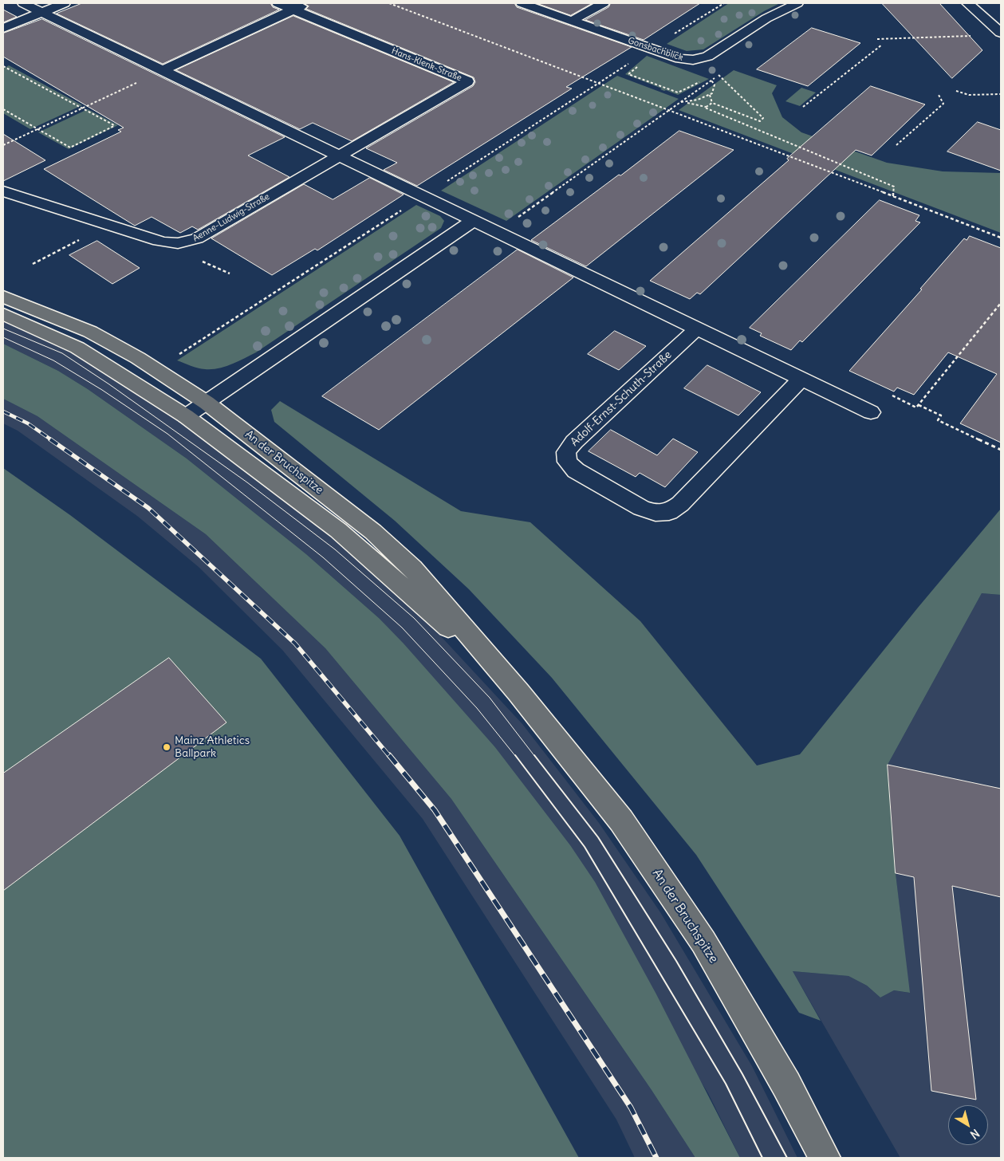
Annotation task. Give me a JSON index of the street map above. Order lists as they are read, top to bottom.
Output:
{
  "streets": {
    "main road": ["An der Bruchspitze"],
    "street": [
      "Gonsbachblick",
      "Hans-Klenk-Straße",
      "Aenne-Ludwig-Straße",
      "Adolf-Ernst-Schuth-Straße"
    ]
  },
  "crossings": [
    ["Hans-Klenk-Straße", "Aenne-Ludwig-Straße"]
  ],
  "places": ["Mainz Athletics Ballpark"],
  "north": "bottom right"
}
